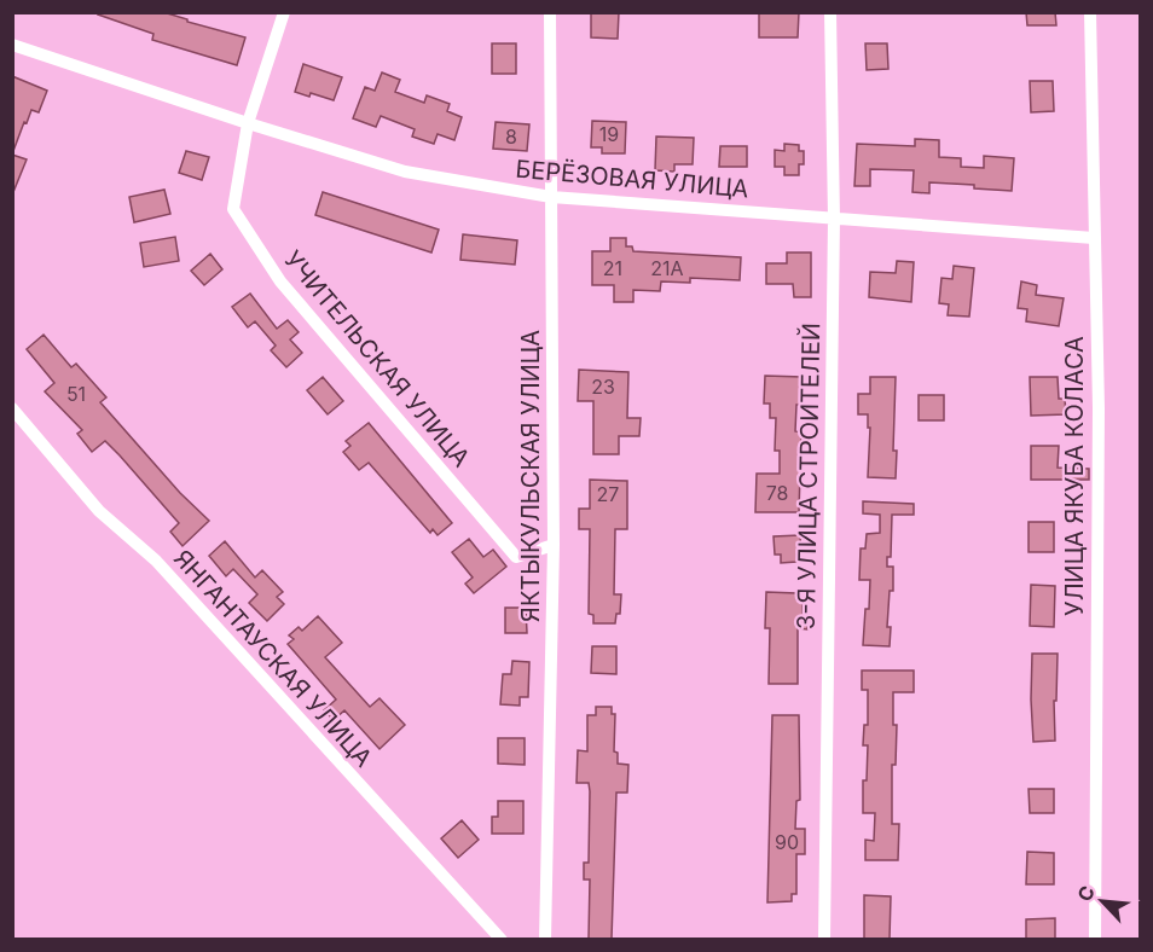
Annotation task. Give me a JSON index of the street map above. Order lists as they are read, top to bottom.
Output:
{
  "streets": {
    "street": [
      "БЕРЁЗОВАЯ УЛИЦА",
      "УЧИТЕЛЬСКАЯ УЛИЦА",
      "ЯКТЫКУЛЬСКАЯ УЛИЦА",
      "3-Я УЛИЦА СТРОИТЕЛЕЙ",
      "УЛИЦА ЯКУБА КОЛАСА",
      "ЯНГАНТАУСКАЯ УЛИЦА"
    ]
  },
  "crossings": [
    ["БЕРЁЗОВАЯ УЛИЦА", "УЧИТЕЛЬСКАЯ УЛИЦА"],
    ["БЕРЁЗОВАЯ УЛИЦА", "ЯКТЫКУЛЬСКАЯ УЛИЦА"],
    ["БЕРЁЗОВАЯ УЛИЦА", "3-Я УЛИЦА СТРОИТЕЛЕЙ"],
    ["БЕРЁЗОВАЯ УЛИЦА", "УЛИЦА ЯКУБА КОЛАСА"],
    ["УЧИТЕЛЬСКАЯ УЛИЦА", "ЯКТЫКУЛЬСКАЯ УЛИЦА"]
  ],
  "house_numbers": [
    "19",
    "8",
    "21",
    "21А",
    "23",
    "51",
    "78",
    "27",
    "90"
  ],
  "north": "top left"
}
